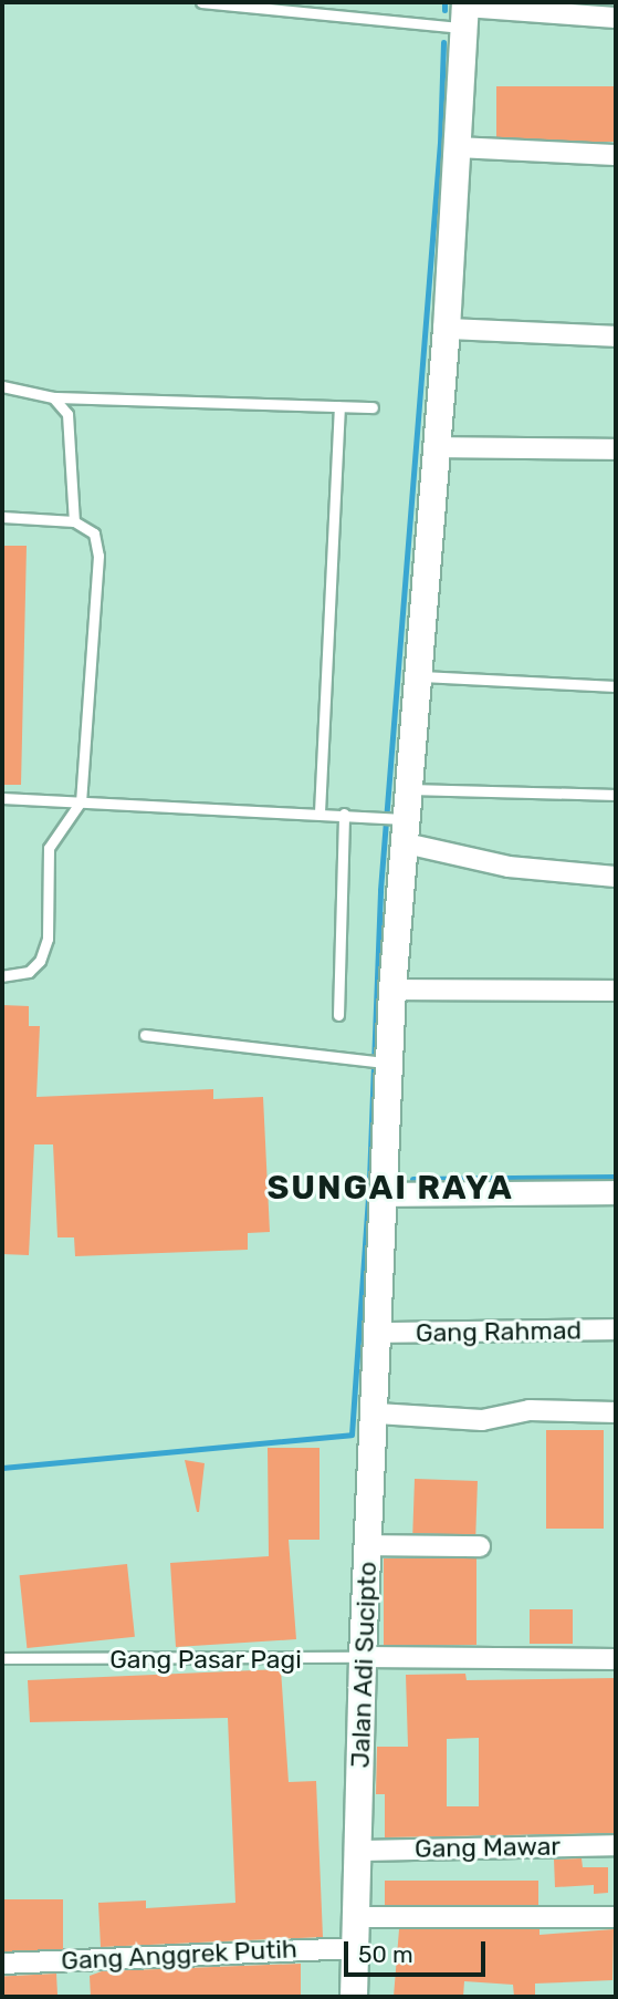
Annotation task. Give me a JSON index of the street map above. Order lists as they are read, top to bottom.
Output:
{
  "streets": {
    "main road": ["Jalan Adi Sucipto"],
    "street": ["Gang Rahmad", "Gang Mawar", "Gang Anggrek Putih"],
    "lane": ["Gang Pasar Pagi"]
  },
  "crossings": [
    ["Gang Rahmad", "Jalan Adi Sucipto"],
    ["Gang Pasar Pagi", "Jalan Adi Sucipto"],
    ["Jalan Adi Sucipto", "Gang Mawar"],
    ["Jalan Adi Sucipto", "Gang Anggrek Putih"]
  ],
  "districts": ["SUNGAI RAYA"],
  "scale_bar": "50 m"
}
